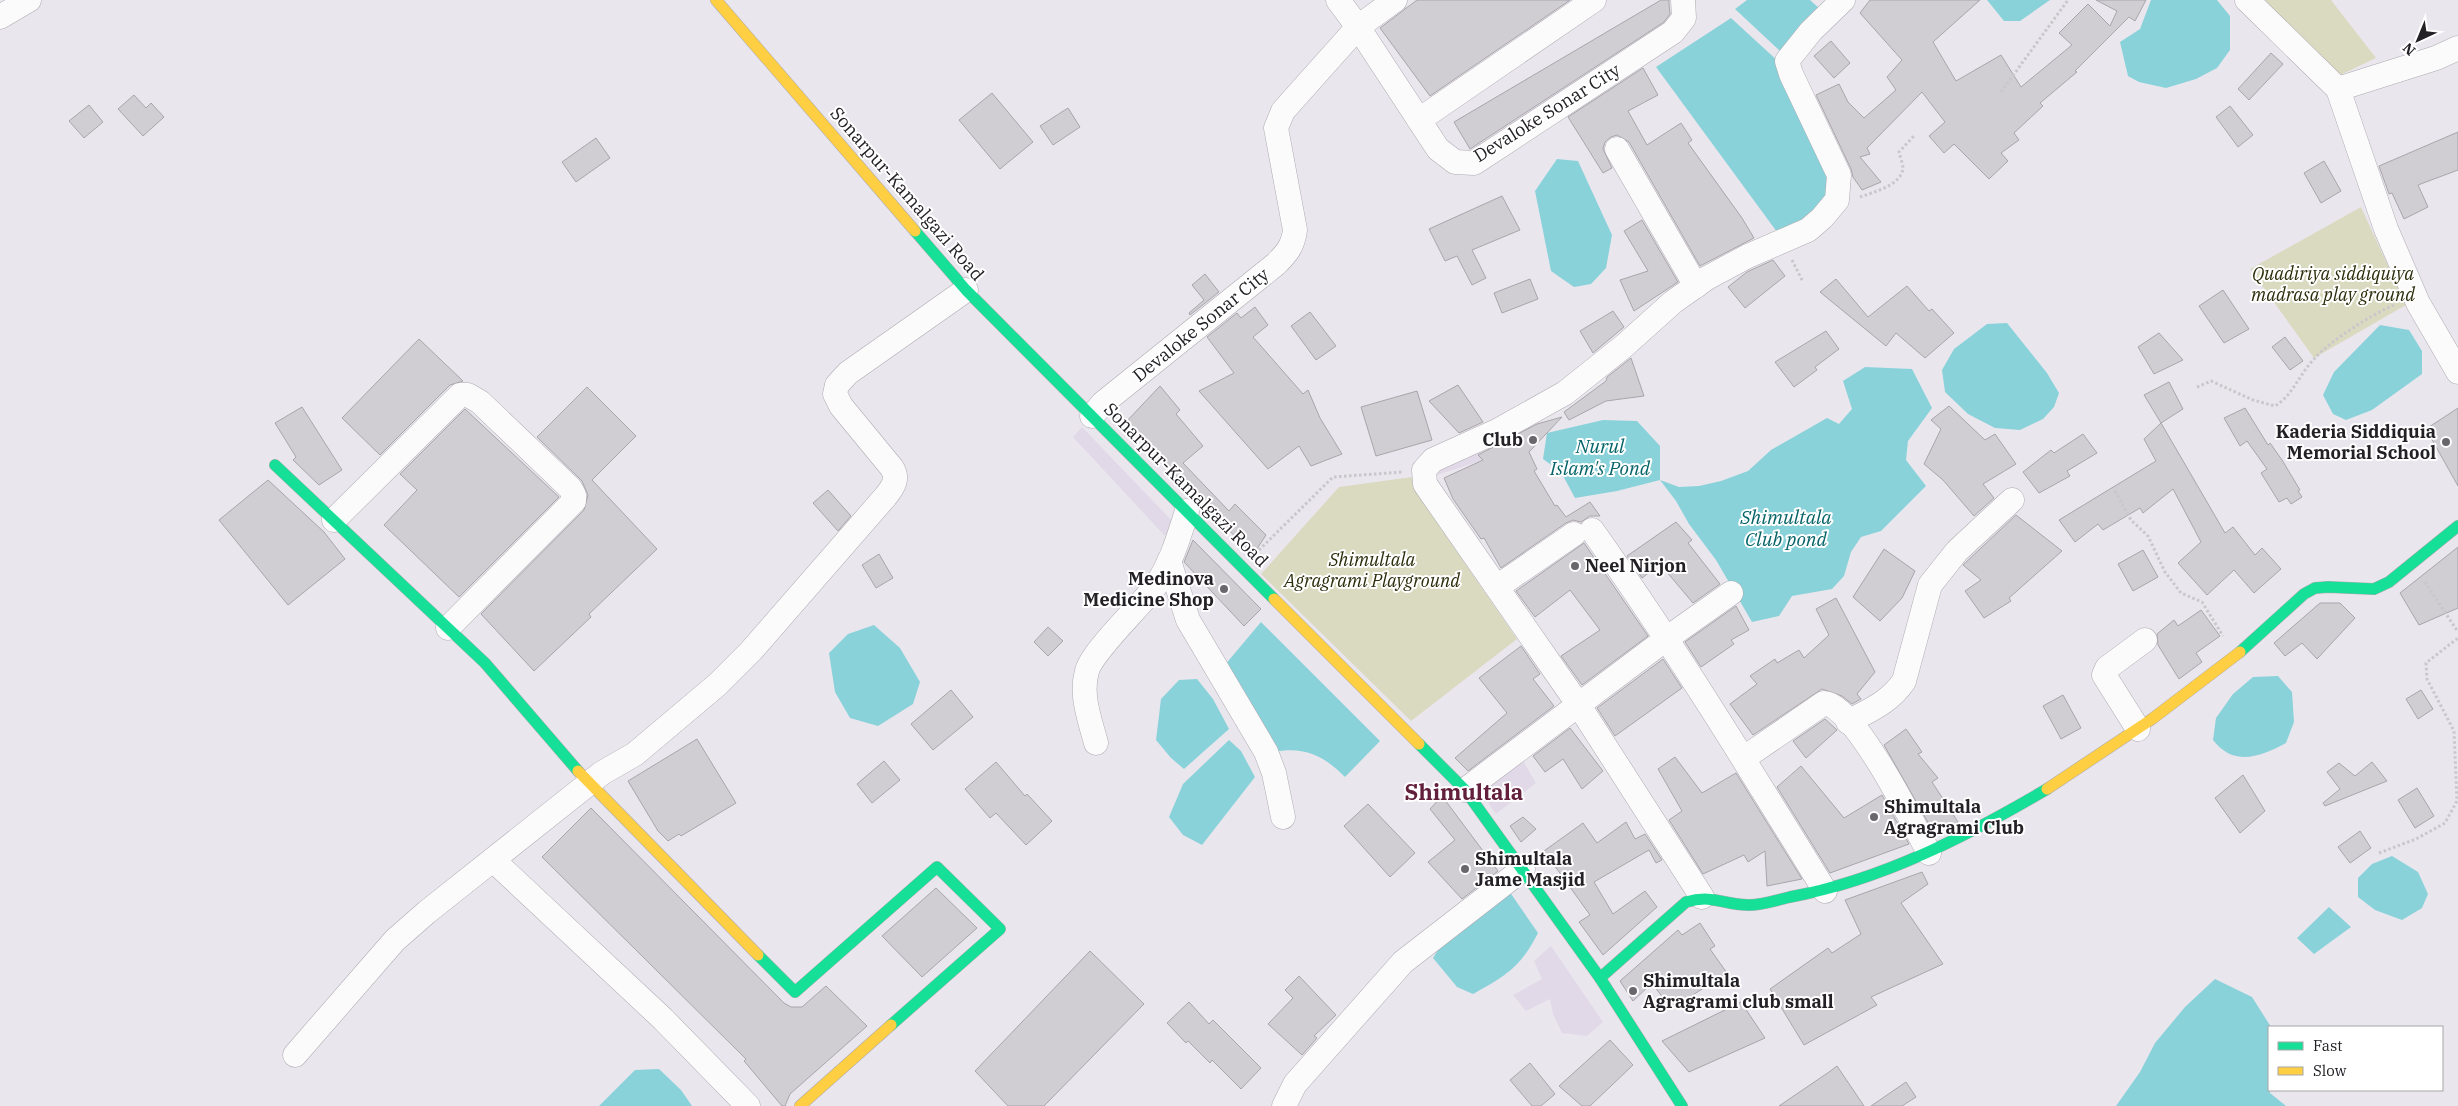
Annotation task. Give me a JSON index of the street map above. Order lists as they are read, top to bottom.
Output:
{
  "streets": {
    "street": ["Devaloke Sonar City", "Sonarpur-Kamalgazi Road"]
  },
  "crossings": [
    ["Devaloke Sonar City", "Sonarpur-Kamalgazi Road"]
  ],
  "districts": ["Shimultala"],
  "water": ["Nurul Islam's Pond", "Shimultala Club pond"],
  "parks": ["Quadiriya siddiquiya madrasa play ground", "Shimultala Agragrami Playground"],
  "places": [
    "Club",
    "Kaderia Siddiquia Memorial School",
    "Neel Nirjon",
    "Medinova Medicine Shop",
    "Shimultala Agragrami Club",
    "Shimultala Jame Masjid",
    "Shimultala Agragrami club small"
  ],
  "legend": ["Fast", "Slow"],
  "north": "bottom left"
}
